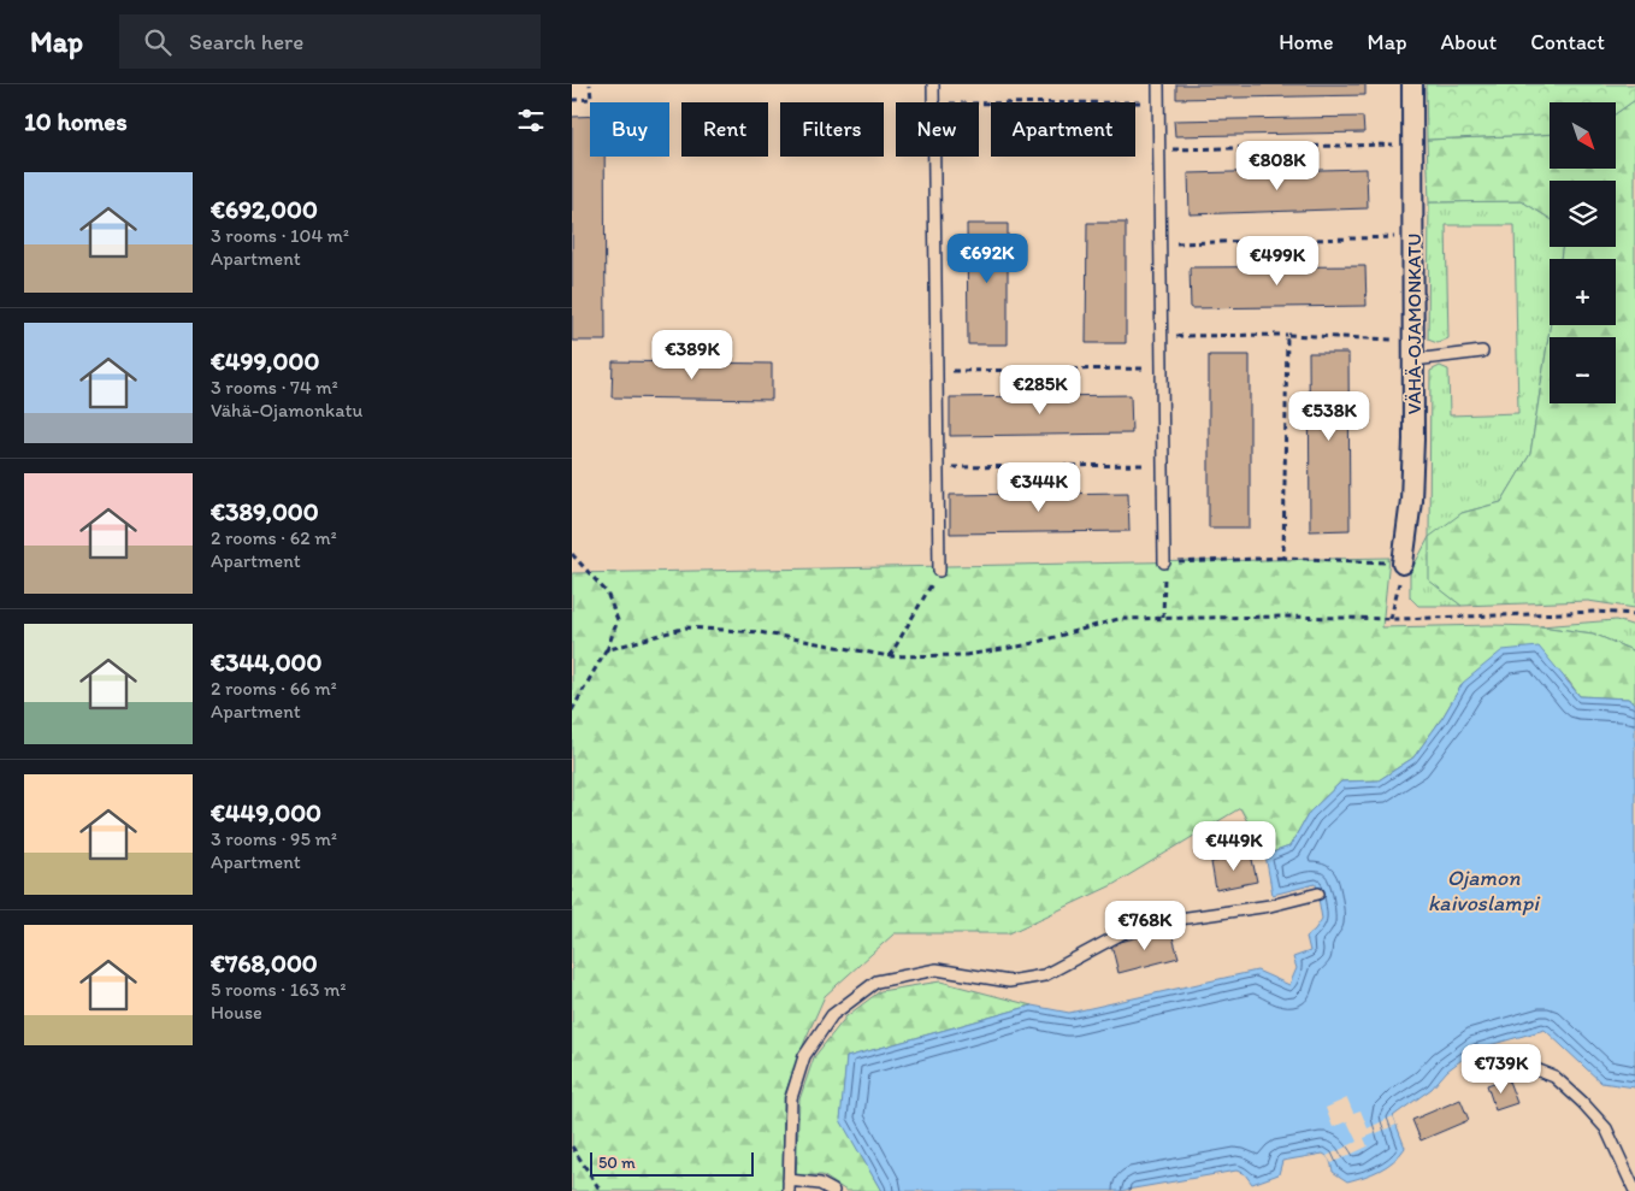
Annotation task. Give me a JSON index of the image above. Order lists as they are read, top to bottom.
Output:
{
  "streets": {
    "street": ["VÄHÄ-OJAMONKATU"]
  },
  "water": ["Ojamon kaivoslampi"],
  "scale_bar": "50 m",
  "north": "bottom right",
  "page": {
    "header": "Map",
    "search": "Search here",
    "nav": [
      "Home",
      "Map",
      "About",
      "Contact"
    ],
    "heading": "10 homes",
    "map_buttons": ["+", "−"],
    "chip": [
      "Buy",
      "Rent",
      "Filters",
      "New",
      "Apartment"
    ],
    "price": [
      "€808K",
      "€692K",
      "€499K",
      "€389K",
      "€285K",
      "€538K",
      "€344K",
      "€449K",
      "€768K",
      "€739K"
    ],
    "list": [
      {
        "name": "€692,000",
        "note": "3 rooms · 104 m² · Apartment"
      },
      {
        "name": "€499,000",
        "note": "3 rooms · 74 m² · Vähä-Ojamonkatu"
      },
      {
        "name": "€389,000",
        "note": "2 rooms · 62 m² · Apartment"
      },
      {
        "name": "€344,000",
        "note": "2 rooms · 66 m² · Apartment"
      },
      {
        "name": "€449,000",
        "note": "3 rooms · 95 m² · Apartment"
      },
      {
        "name": "€768,000",
        "note": "5 rooms · 163 m² · House"
      }
    ],
    "scale": "50 m"
  }
}
